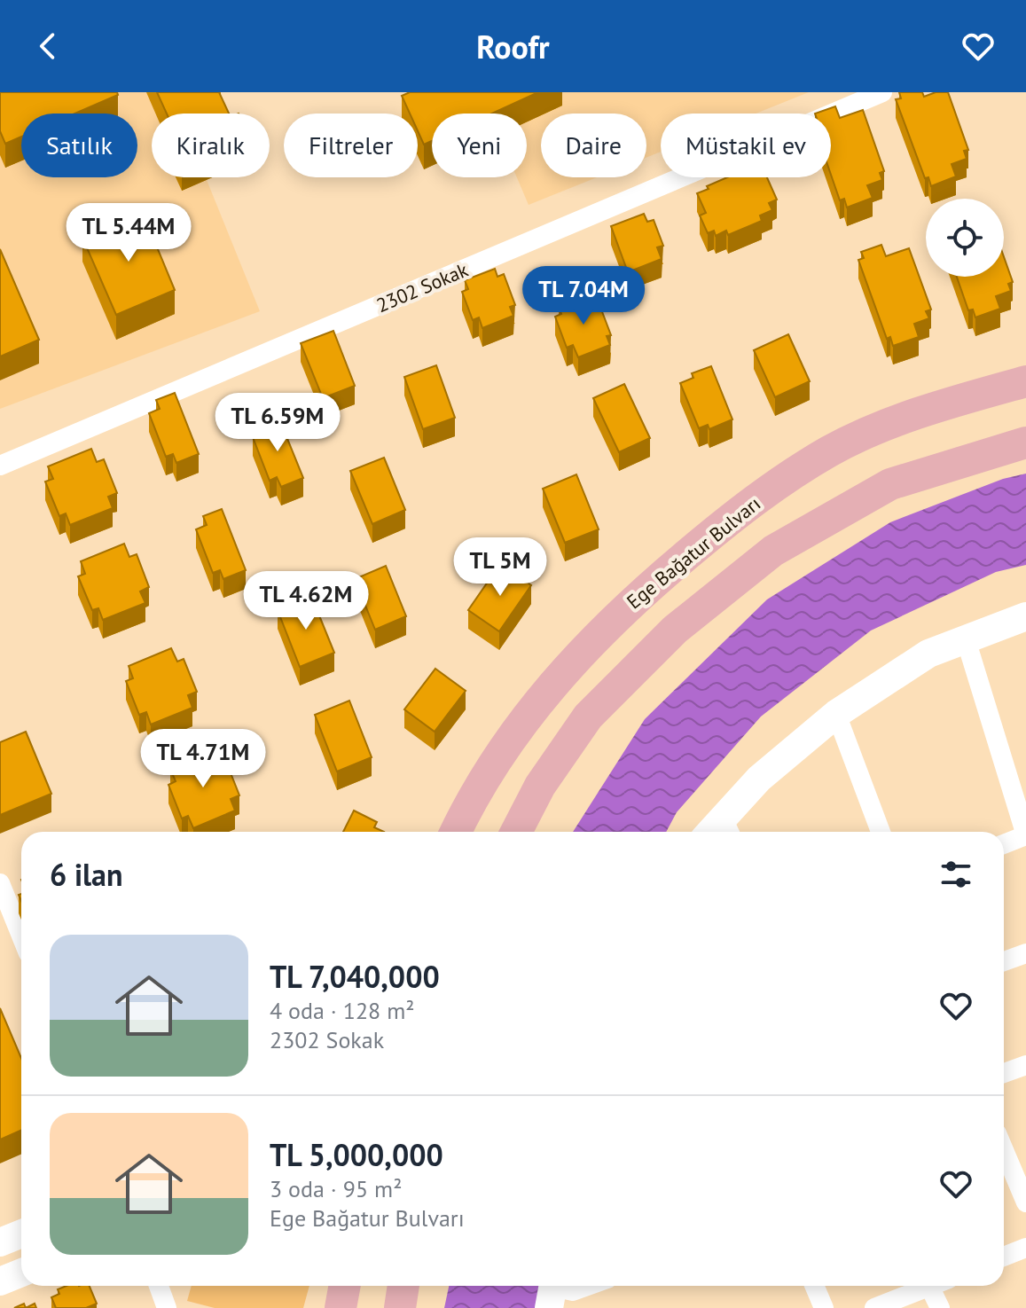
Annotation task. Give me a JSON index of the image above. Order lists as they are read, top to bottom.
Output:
{
  "streets": {
    "main road": ["Ege Bağatur Bulvarı"],
    "street": ["2302 Sokak"]
  },
  "page": {
    "header": "Roofr",
    "chip": [
      "Satılık",
      "Kiralık",
      "Filtreler",
      "Yeni",
      "Daire",
      "Müstakil ev"
    ],
    "price": [
      "TL 5.44M",
      "TL 7.04M",
      "TL 6.59M",
      "TL 5M",
      "TL 4.62M",
      "TL 4.71M"
    ],
    "heading": "6 ilan",
    "list": [
      {
        "name": "TL 7,040,000",
        "note": "4 oda · 128 m² · 2302 Sokak"
      },
      {
        "name": "TL 5,000,000",
        "note": "3 oda · 95 m² · Ege Bağatur Bulvarı"
      }
    ]
  }
}
